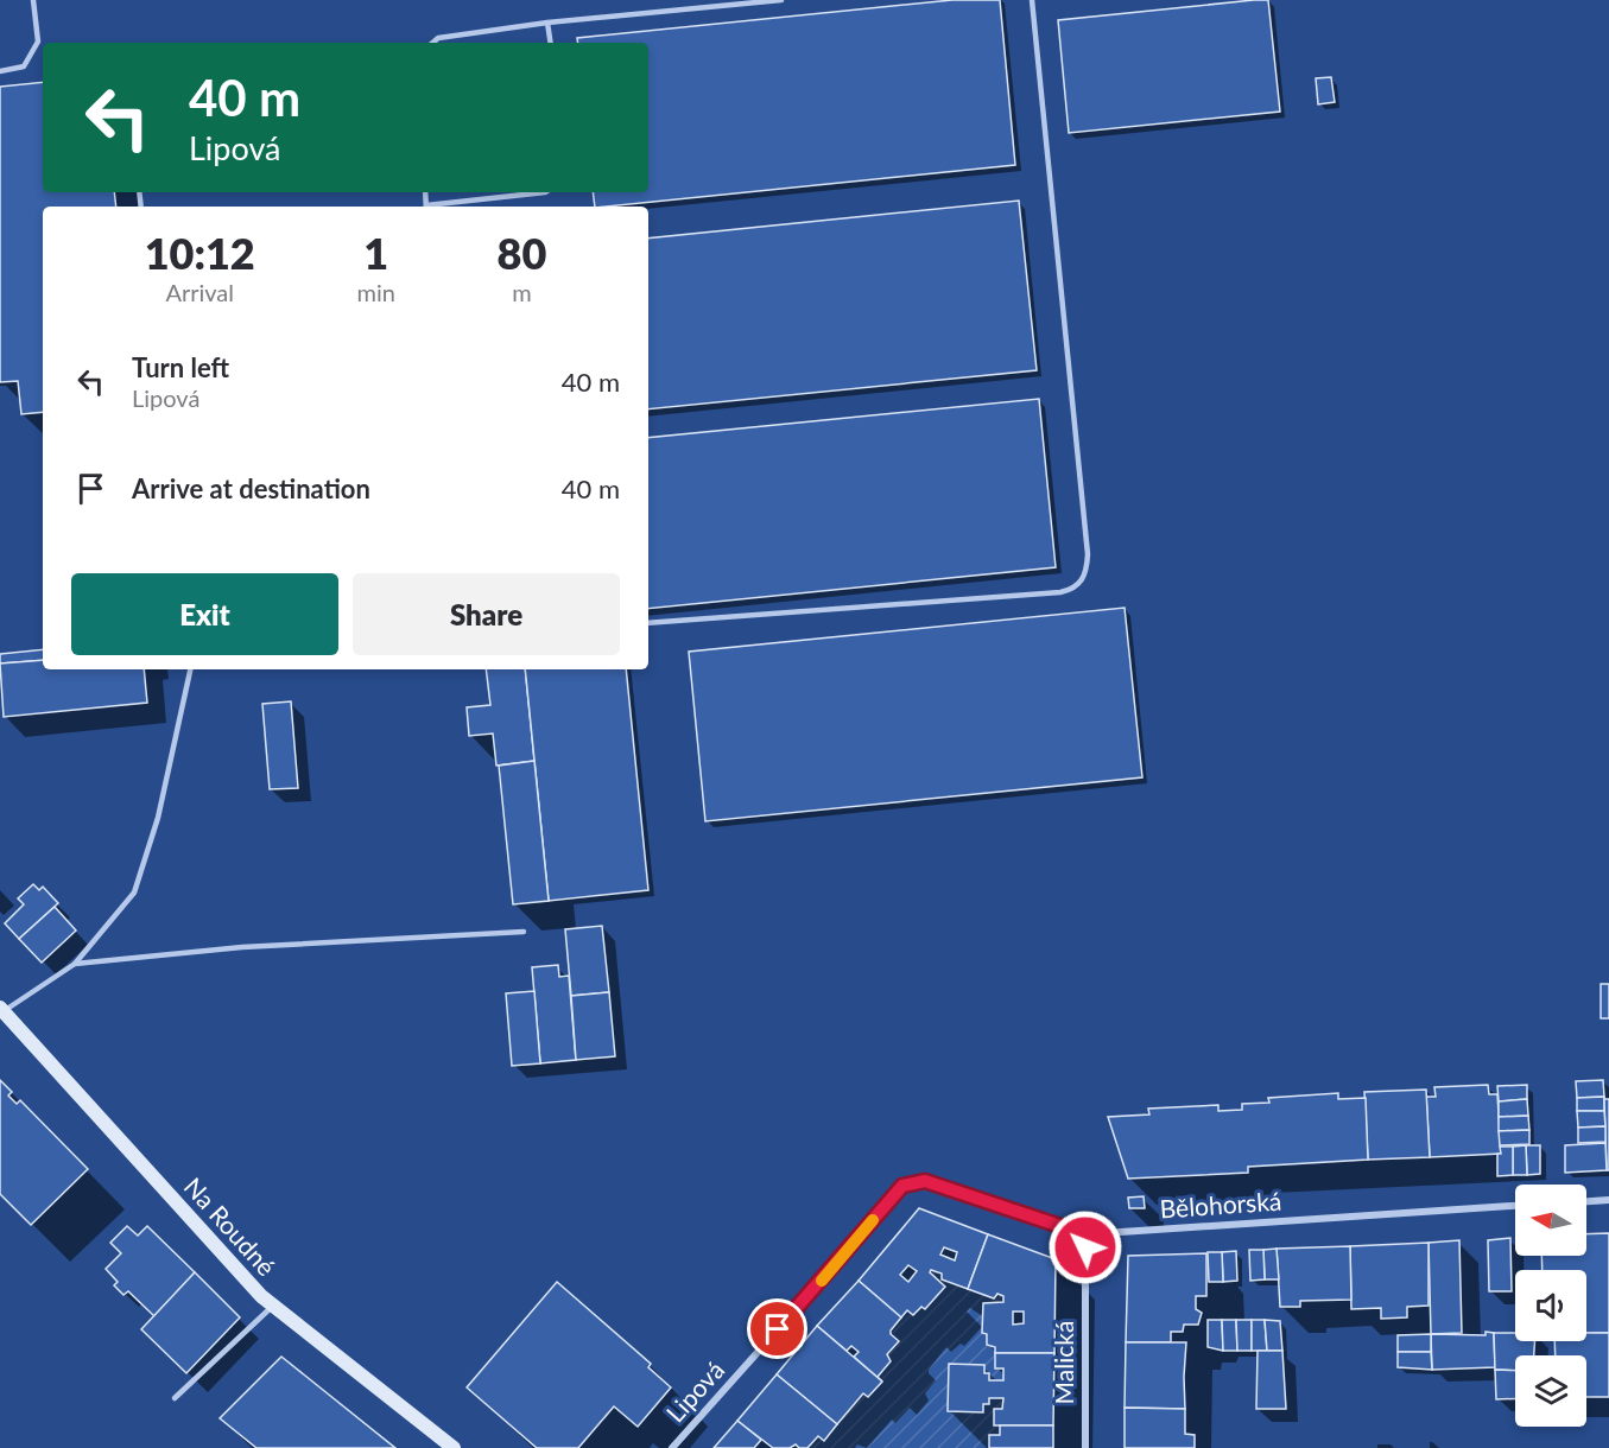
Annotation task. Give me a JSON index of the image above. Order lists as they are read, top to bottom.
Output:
{
  "streets": {
    "street": [
      "Bělohorská",
      "Na Roudné",
      "Malická",
      "Lipová"
    ]
  },
  "crossings": [
    ["Bělohorská", "Malická"],
    ["Bělohorská", "Lipová"]
  ],
  "north": "left",
  "page": {
    "turn": ["40 m", "Lipová"],
    "eta": [
      "10:12",
      "Arrival",
      "1",
      "min",
      "80",
      "m"
    ],
    "list": [
      {
        "name": "Turn left",
        "note": "Lipová",
        "value": "40 m"
      },
      {
        "name": "Arrive at destination",
        "value": "40 m"
      }
    ],
    "buttons": ["Exit", "Share"]
  }
}
